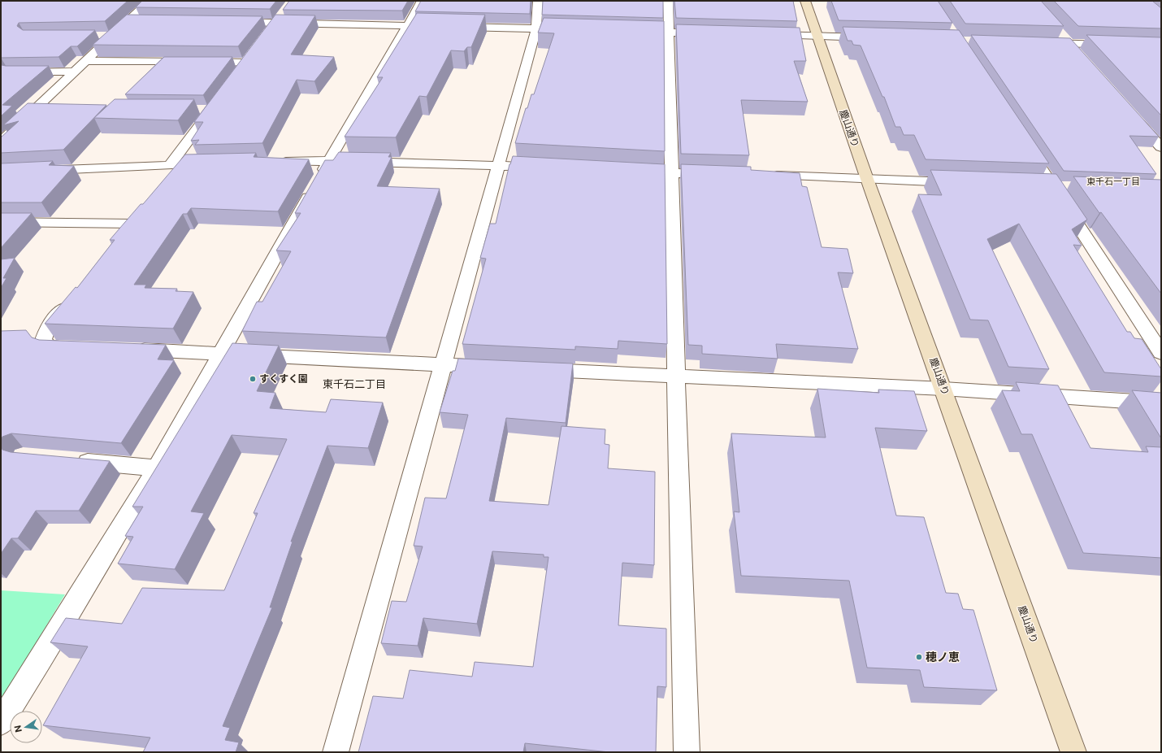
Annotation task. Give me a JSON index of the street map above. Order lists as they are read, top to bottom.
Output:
{
  "streets": {
    "street": ["慶山通り"]
  },
  "districts": ["東千石一丁目", "東千石二丁目"],
  "places": ["すくすく園", "穂ノ恵"],
  "north": "left"
}
